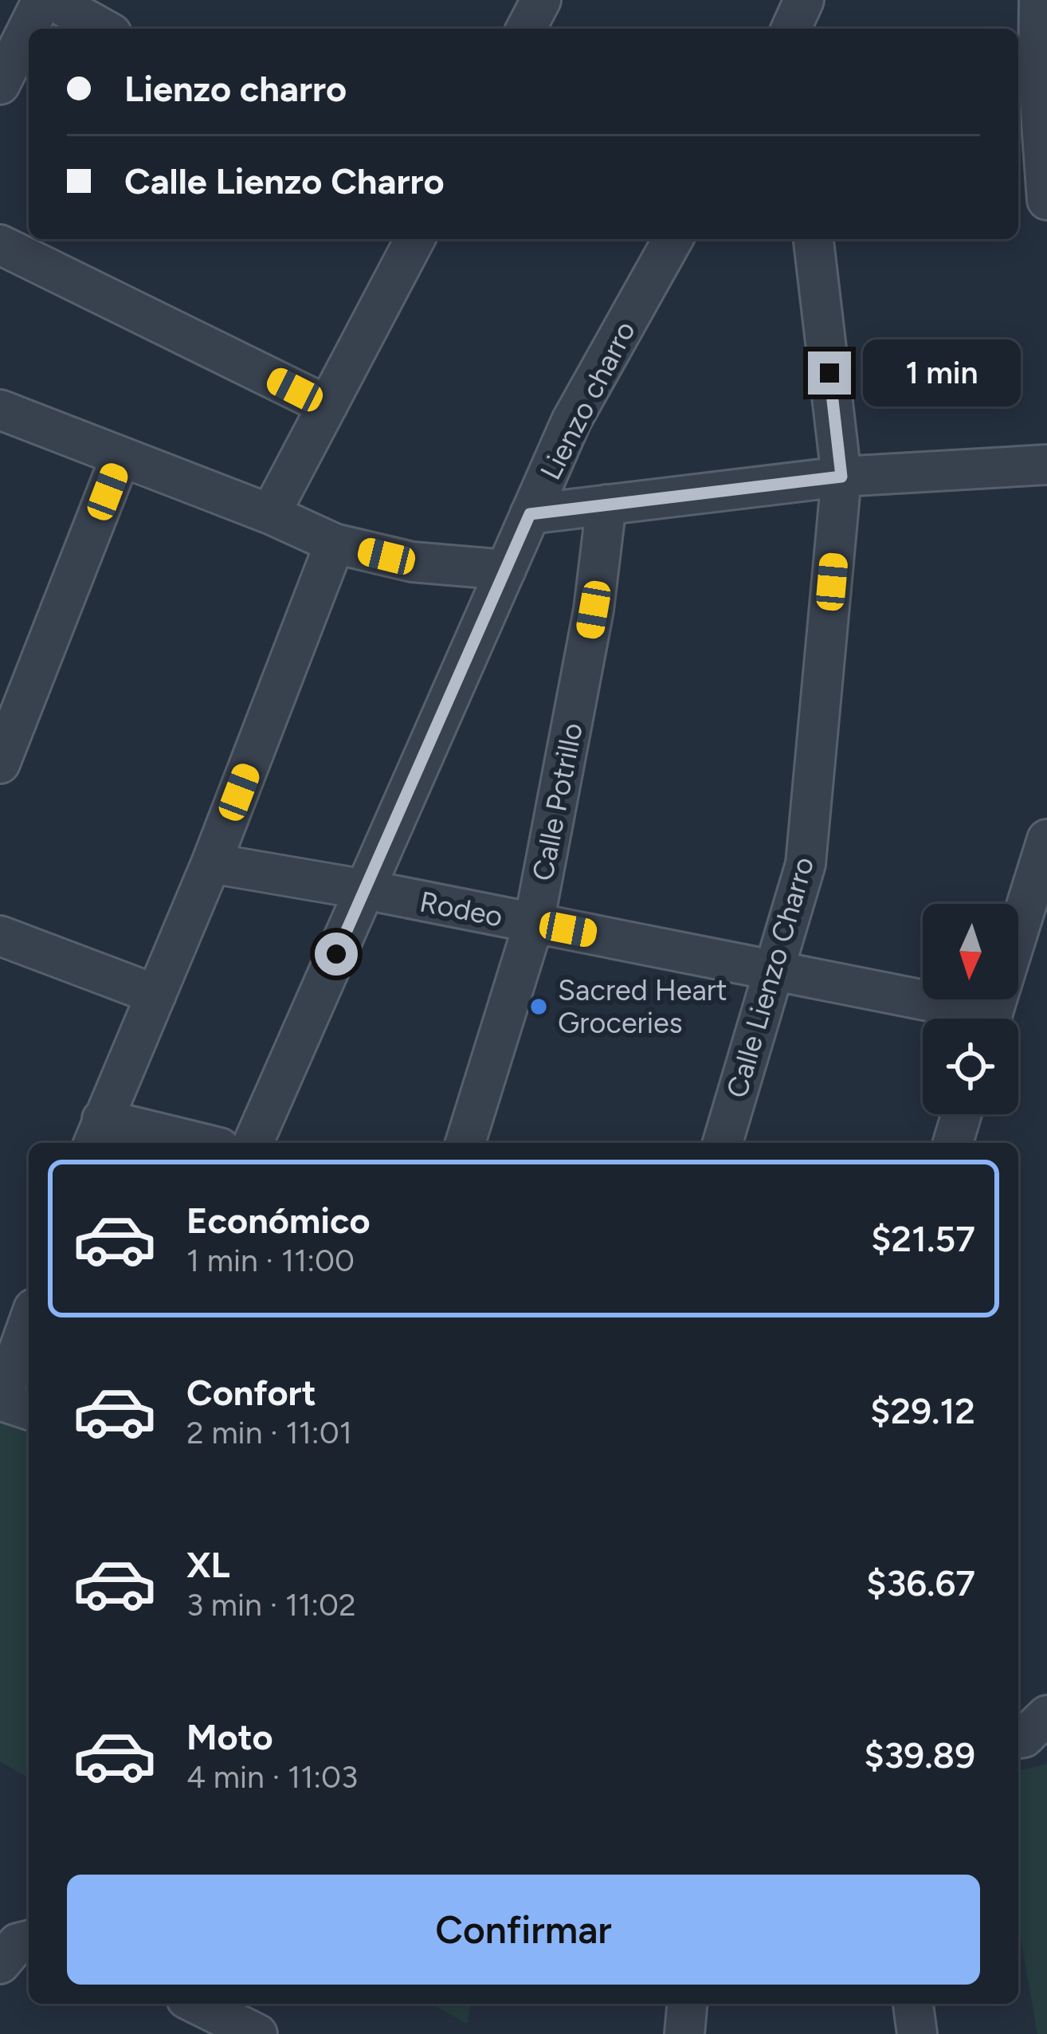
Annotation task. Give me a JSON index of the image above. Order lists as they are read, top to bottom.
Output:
{
  "streets": {
    "street": [
      "Lienzo charro",
      "Calle Potrillo",
      "Rodeo",
      "Calle Lienzo Charro"
    ]
  },
  "crossings": [
    ["Lienzo charro", "Rodeo"],
    ["Calle Potrillo", "Rodeo"],
    ["Rodeo", "Calle Lienzo Charro"]
  ],
  "places": ["Sacred Heart Groceries"],
  "north": "bottom",
  "page": {
    "banner": ["Lienzo charro", "Calle Lienzo Charro"],
    "bubble": "1 min",
    "list": [
      {
        "name": "Económico",
        "note": "1 min · 11:00",
        "value": "$21.57"
      },
      {
        "name": "Confort",
        "note": "2 min · 11:01",
        "value": "$29.12"
      },
      {
        "name": "XL",
        "note": "3 min · 11:02",
        "value": "$36.67"
      },
      {
        "name": "Moto",
        "note": "4 min · 11:03",
        "value": "$39.89"
      }
    ],
    "buttons": "Confirmar"
  }
}
